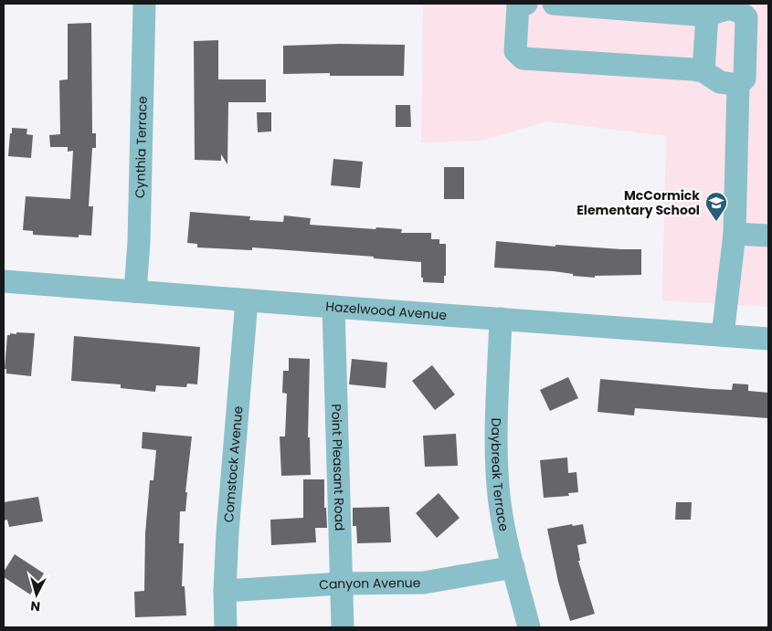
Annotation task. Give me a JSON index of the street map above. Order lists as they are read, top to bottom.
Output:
{
  "streets": {
    "street": [
      "Cynthia Terrace",
      "Hazelwood Avenue",
      "Comstock Avenue",
      "Point Pleasant Road",
      "Daybreak Terrace",
      "Canyon Avenue"
    ]
  },
  "crossings": [
    ["Cynthia Terrace", "Hazelwood Avenue"],
    ["Hazelwood Avenue", "Comstock Avenue"],
    ["Hazelwood Avenue", "Point Pleasant Road"],
    ["Hazelwood Avenue", "Daybreak Terrace"],
    ["Comstock Avenue", "Canyon Avenue"],
    ["Point Pleasant Road", "Canyon Avenue"],
    ["Daybreak Terrace", "Canyon Avenue"]
  ],
  "places": {
    "school or university": ["McCormick Elementary School"]
  },
  "north": "bottom"
}
